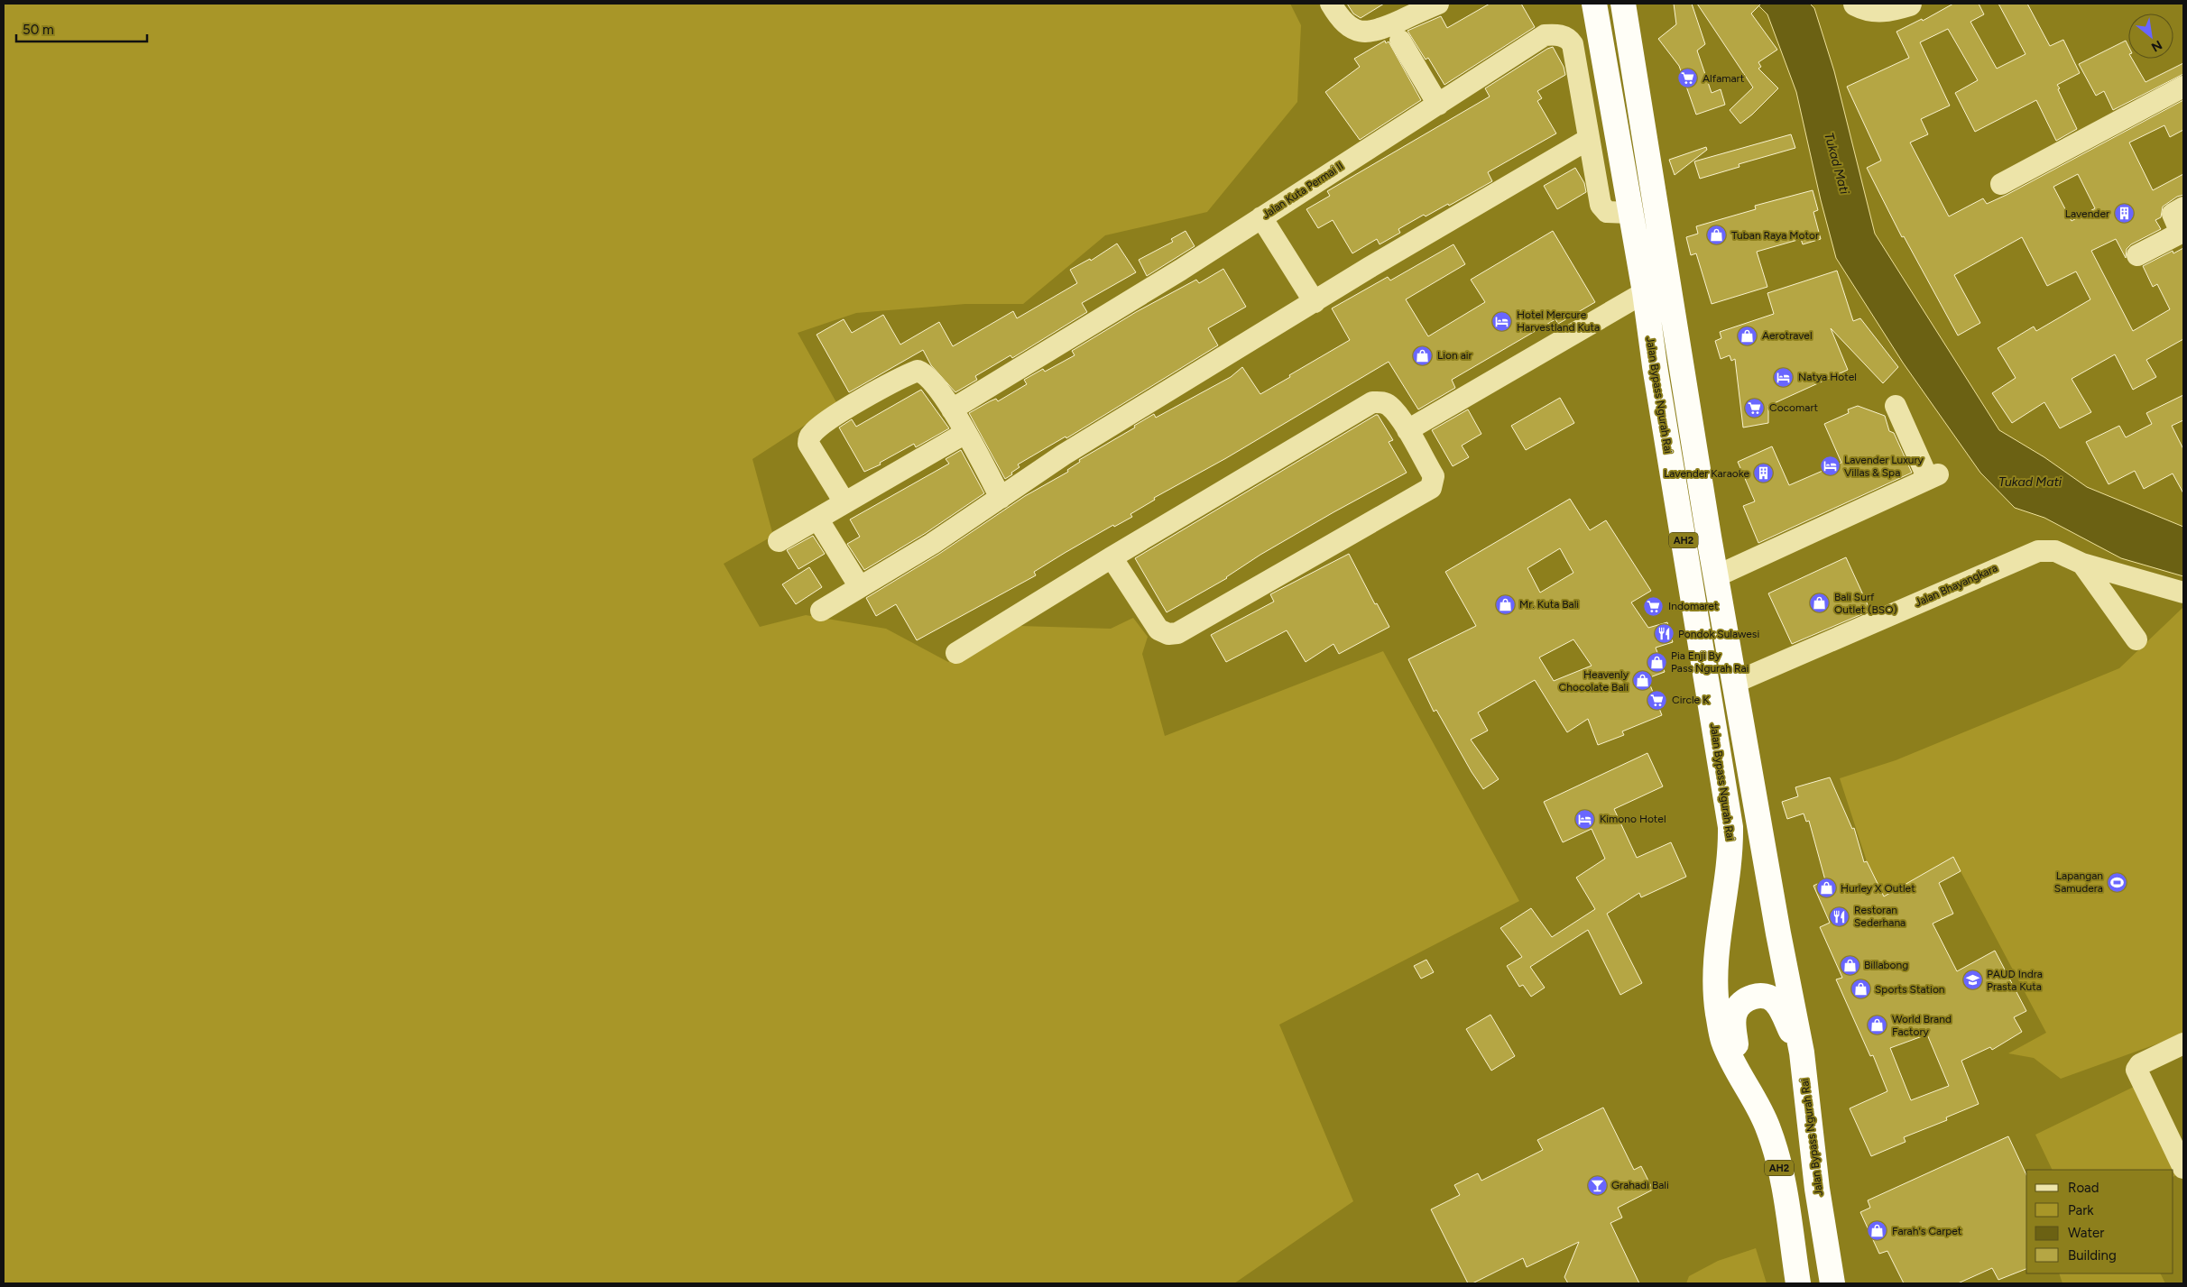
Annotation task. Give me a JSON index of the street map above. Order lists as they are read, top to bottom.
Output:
{
  "streets": {
    "highway": ["Jalan Bypass Ngurah Rai", "AH2"],
    "street": ["Jalan Kuta Permai II", "Jalan Bhayangkara"]
  },
  "crossings": [
    ["Jalan Kuta Permai II", "Jalan Bypass Ngurah Rai"],
    ["Jalan Bypass Ngurah Rai", "Jalan Bhayangkara"]
  ],
  "water": ["Tukad Mati"],
  "places": {
    "supermarket": [
      "Alfamart",
      "Cocomart",
      "Indomaret",
      "Circle K"
    ],
    "building": ["Lavender", "Lavender Karaoke"],
    "shop": [
      "Tuban Raya Motor",
      "Aerotravel",
      "Lion air",
      "Bali Surf Outlet (BSO)",
      "Mr. Kuta Bali",
      "Pia Enji By Pass Ngurah Rai",
      "Heavenly Chocolate Bali",
      "Hurley X Outlet",
      "Billabong",
      "Sports Station",
      "World Brand Factory",
      "Farah's Carpet"
    ],
    "hotel": [
      "Hotel Mercure Harvestland Kuta",
      "Natya Hotel",
      "Lavender Luxury Villas & Spa",
      "Kimono Hotel"
    ],
    "restaurant": ["Pondok Sulawesi", "Restoran Sederhana"],
    "sports": ["Lapangan Samudera"],
    "school or university": ["PAUD Indra Prasta Kuta"],
    "bar": ["Grahadi Bali"]
  },
  "legend": [
    "Road",
    "Park",
    "Water",
    "Building"
  ],
  "scale_bar": "50 m",
  "north": "bottom right"
}
